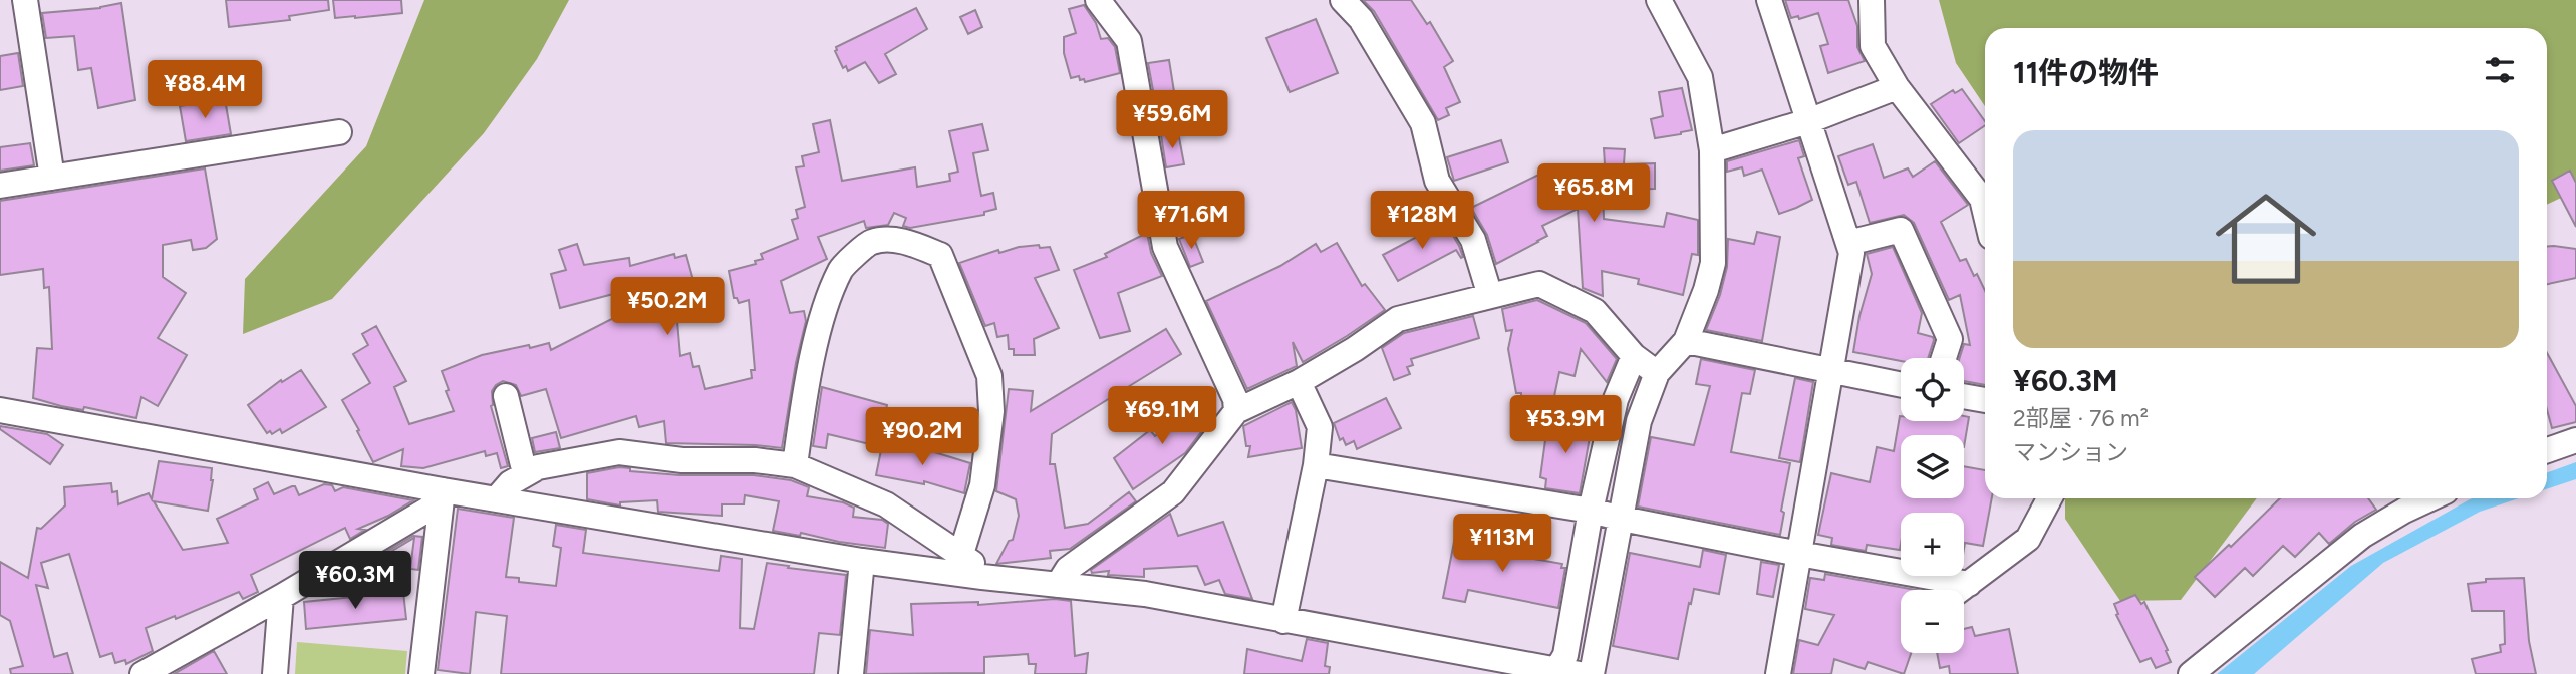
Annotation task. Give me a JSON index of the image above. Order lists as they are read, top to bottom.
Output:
{
  "page": {
    "heading": "11件の物件",
    "price": [
      "¥88.4M",
      "¥59.6M",
      "¥65.8M",
      "¥71.6M",
      "¥128M",
      "¥50.2M",
      "¥69.1M",
      "¥53.9M",
      "¥90.2M",
      "¥113M",
      "¥60.3M"
    ],
    "list": [
      {
        "name": "¥60.3M",
        "note": "2部屋 · 76 m² · マンション"
      }
    ],
    "map_buttons": ["+", "−"]
  }
}
